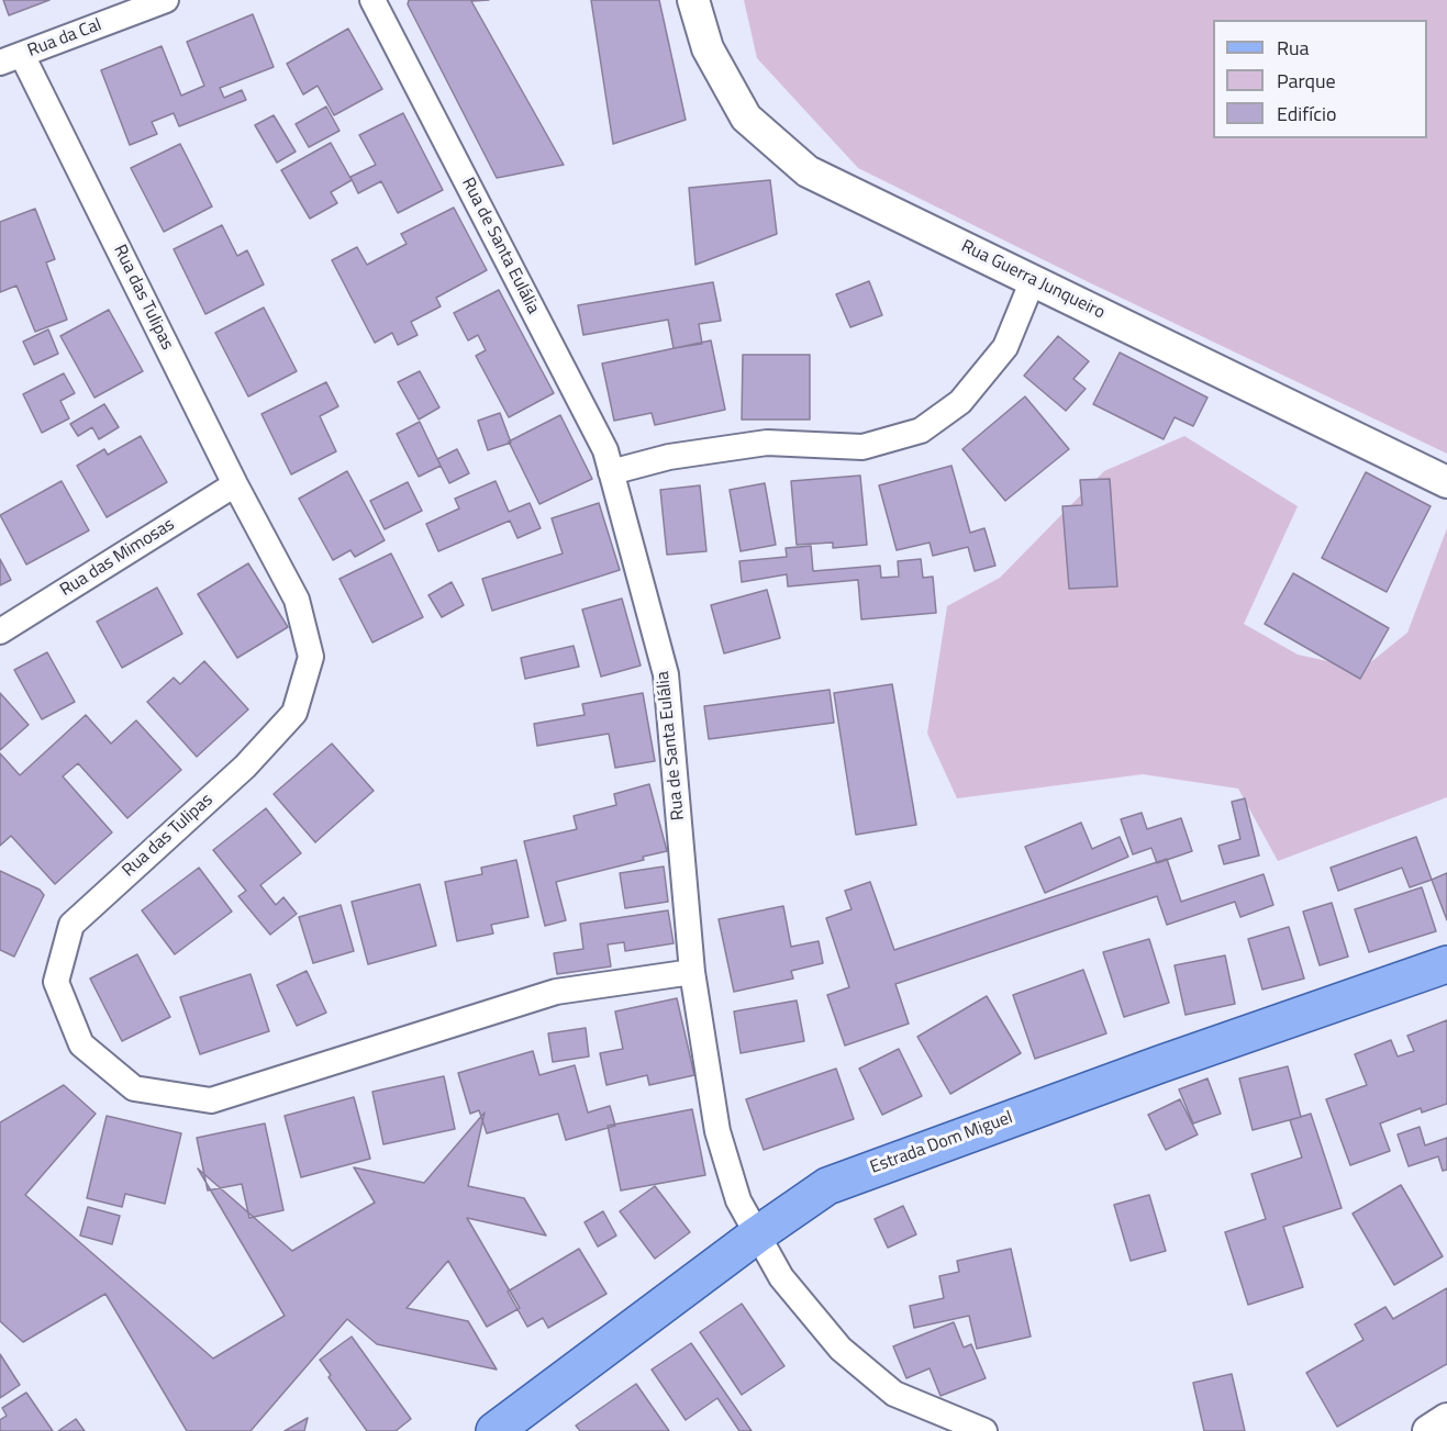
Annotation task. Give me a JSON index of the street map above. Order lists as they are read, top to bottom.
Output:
{
  "streets": {
    "main road": ["Estrada Dom Miguel"],
    "street": [
      "Rua da Cal",
      "Rua de Santa Eulália",
      "Rua Guerra Junqueiro",
      "Rua das Tulipas",
      "Rua das Mimosas"
    ]
  },
  "crossings": [
    ["Rua da Cal", "Rua das Tulipas"],
    ["Rua de Santa Eulália", "Rua das Tulipas"],
    ["Rua de Santa Eulália", "Estrada Dom Miguel"],
    ["Rua das Tulipas", "Rua das Mimosas"]
  ],
  "legend": ["Rua", "Parque", "Edifício"]
}
